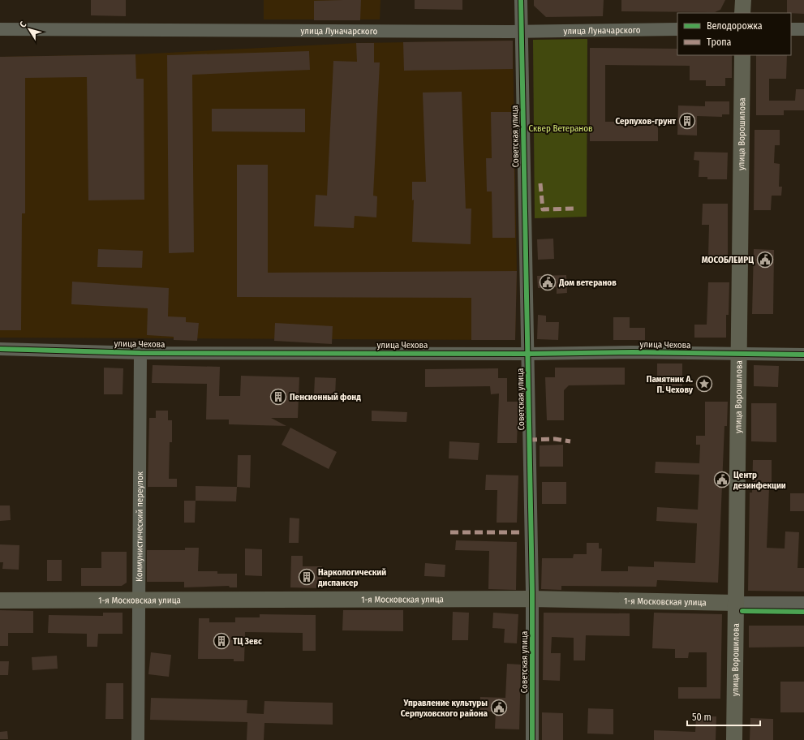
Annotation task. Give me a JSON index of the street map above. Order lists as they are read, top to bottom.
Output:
{
  "streets": {
    "main road": ["улица Ворошилова", "1-я Московская улица"],
    "street": [
      "улица Луначарского",
      "Советская улица",
      "улица Чехова",
      "Коммунистический переулок"
    ]
  },
  "crossings": [
    ["улица Луначарского", "Советская улица"],
    ["улица Ворошилова", "улица Чехова"],
    ["улица Ворошилова", "1-я Московская улица"],
    ["Советская улица", "улица Чехова"],
    ["Советская улица", "1-я Московская улица"],
    ["улица Чехова", "Коммунистический переулок"],
    ["Коммунистический переулок", "1-я Московская улица"]
  ],
  "parks": ["Сквер Ветеранов"],
  "places": {
    "building": [
      "Серпухов-грунт",
      "Пенсионный фонд",
      "Наркологический диспансер",
      "ТЦ Зевс"
    ],
    "public building": [
      "МОСОБЛЕИРЦ",
      "Дом ветеранов",
      "Центр дезинфекции",
      "Управление культуры Серпуховского района"
    ],
    "place": ["Памятник А. П. Чехову"]
  },
  "legend": ["Велодорожка", "Тропа"],
  "scale_bar": "50 m",
  "north": "top left"
}
